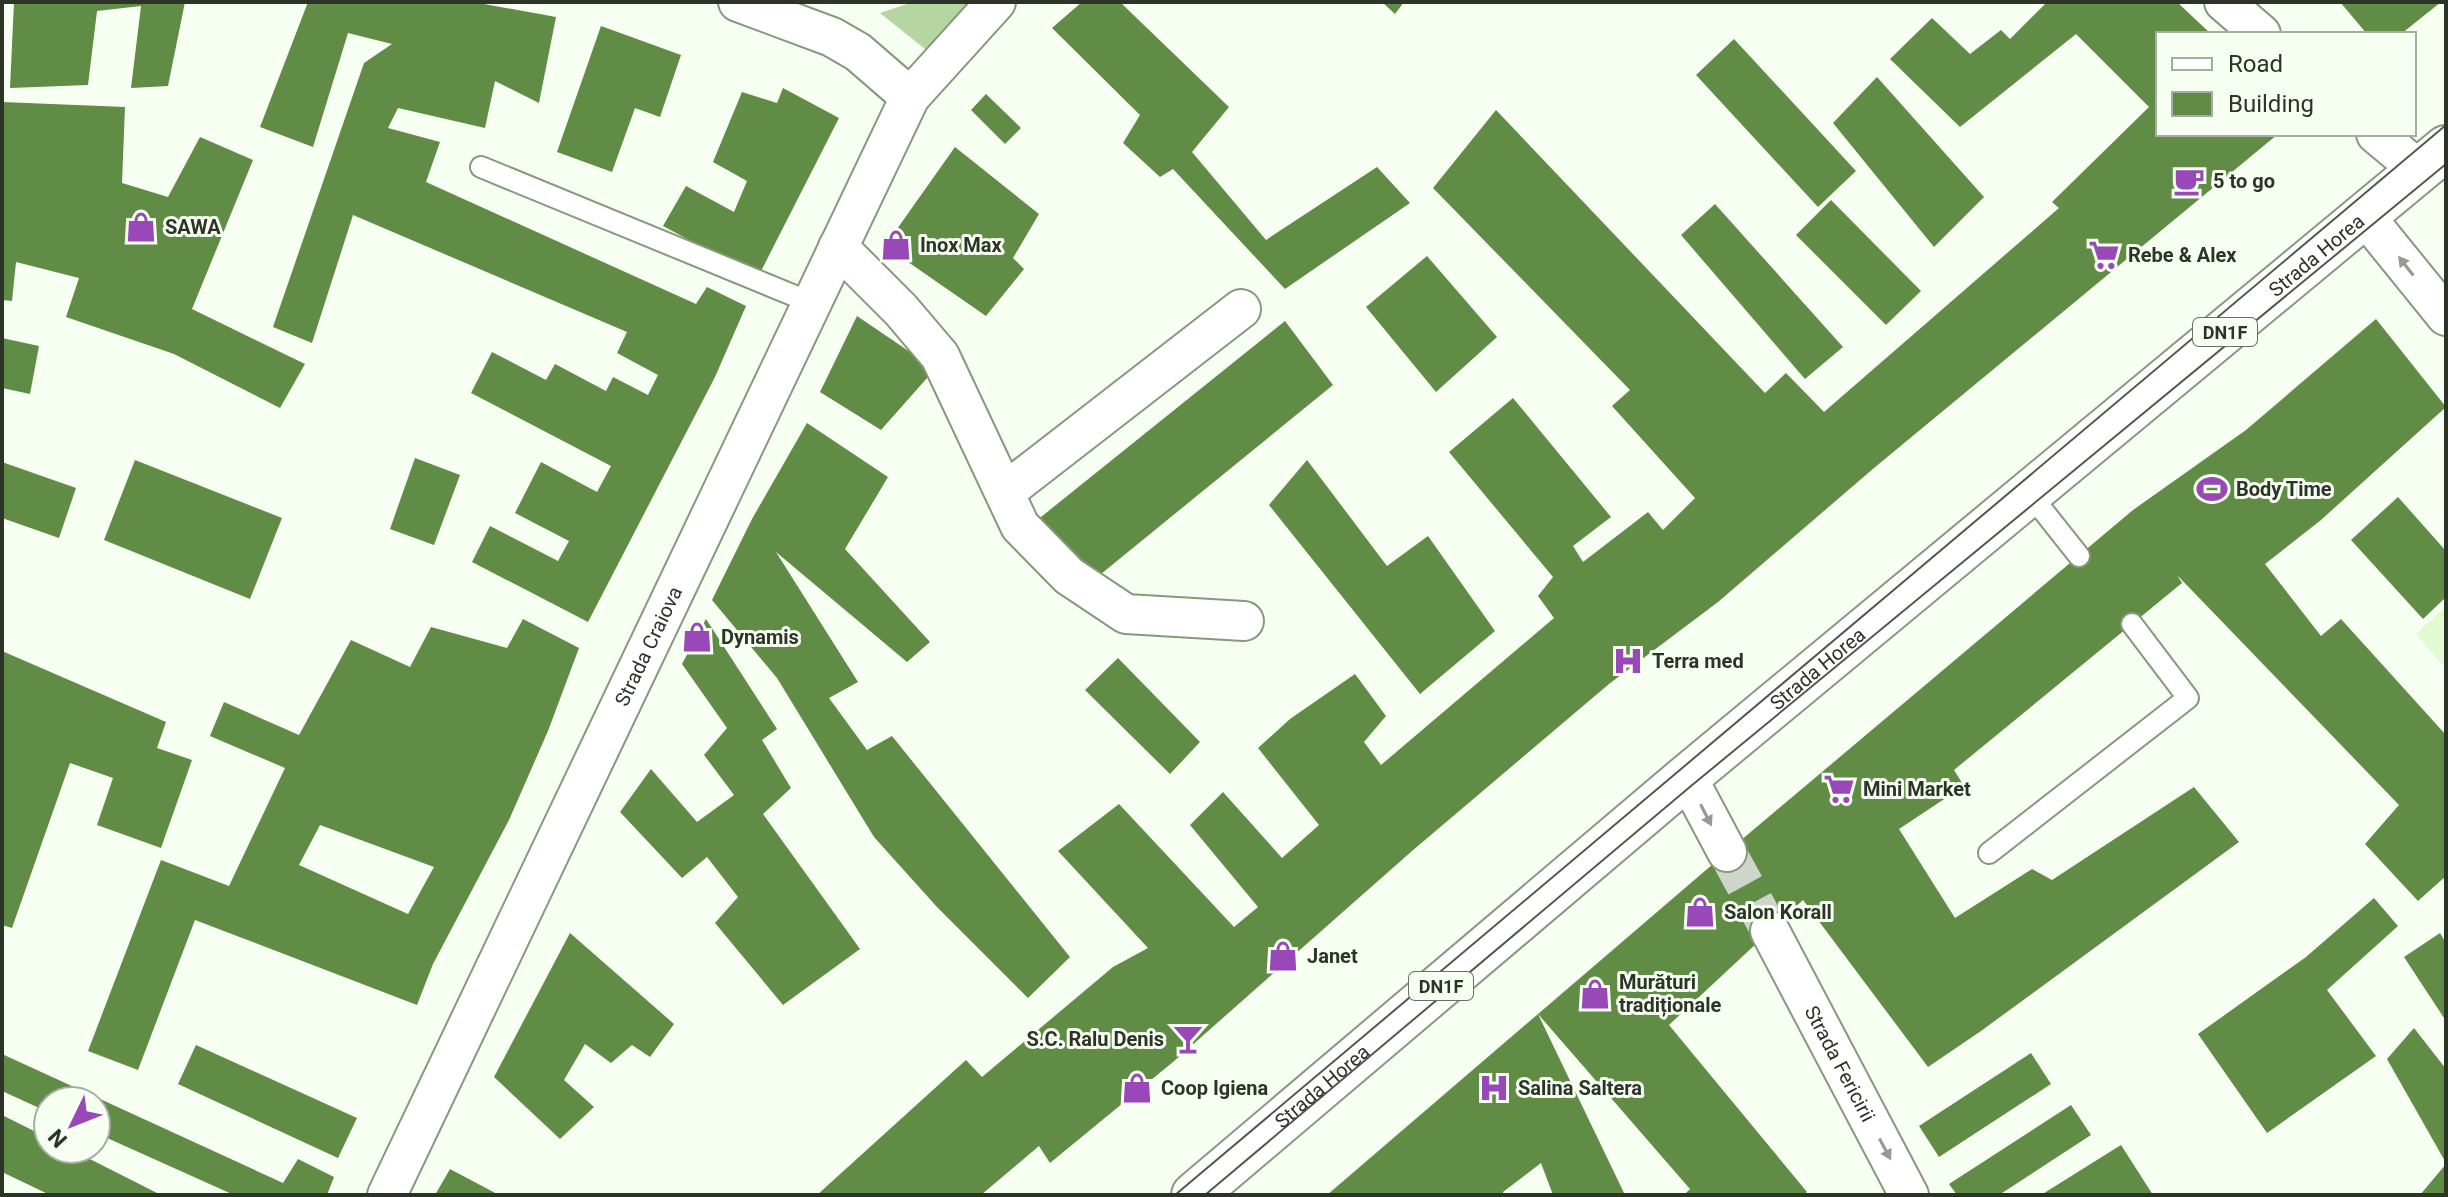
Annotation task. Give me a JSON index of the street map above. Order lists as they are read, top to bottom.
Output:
{
  "streets": {
    "main road": ["Strada Horea", "DN1F"],
    "street": ["Strada Craiova", "Strada Fericirii"]
  },
  "one_way": ["Strada Fericirii"],
  "places": {
    "cafe": ["5 to go"],
    "shop": [
      "SAWA",
      "Inox Max",
      "Dynamis",
      "Salon Korall",
      "Janet",
      "Murături tradiționale",
      "Coop Igiena"
    ],
    "supermarket": ["Rebe & Alex", "Mini Market"],
    "sports": ["Body Time"],
    "hospital": ["Terra med", "Salina Saltera"],
    "bar": ["S.C. Ralu Denis"]
  },
  "legend": ["Road", "Building"],
  "north": "bottom left"
}
